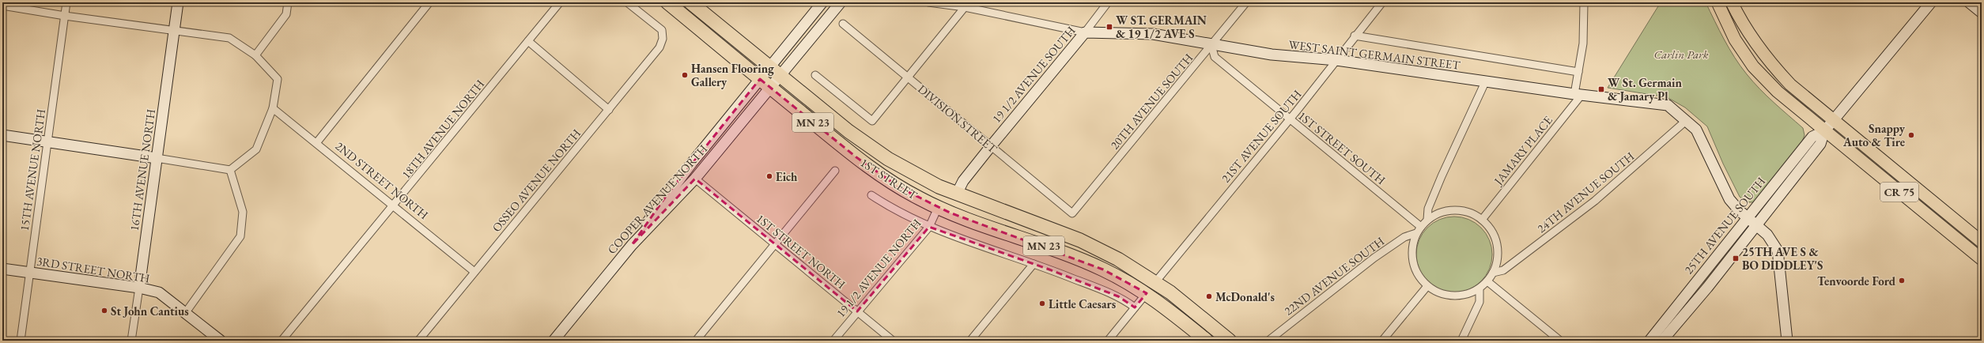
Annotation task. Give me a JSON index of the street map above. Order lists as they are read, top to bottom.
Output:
{
  "streets": {
    "highway": ["MN 23", "1ST STREET"],
    "main road": ["CR 75"],
    "street": [
      "WEST SAINT GERMAIN STREET",
      "19 1/2 AVENUE SOUTH",
      "20TH AVENUE SOUTH",
      "DIVISION STREET",
      "18TH AVENUE NORTH",
      "21ST AVENUE SOUTH",
      "1ST STREET SOUTH",
      "JAMARY PLACE",
      "15TH AVENUE NORTH",
      "16TH AVENUE NORTH",
      "2ND STREET NORTH",
      "OSSEO AVENUE NORTH",
      "24TH AVENUE SOUTH",
      "COOPER AVENUE NORTH",
      "25TH AVENUE SOUTH",
      "1ST STREET NORTH",
      "19 1/2 AVENUE NORTH",
      "3RD STREET NORTH",
      "22ND AVENUE SOUTH"
    ]
  },
  "crossings": [
    ["WEST SAINT GERMAIN STREET", "19 1/2 AVENUE SOUTH"],
    ["WEST SAINT GERMAIN STREET", "20TH AVENUE SOUTH"],
    ["WEST SAINT GERMAIN STREET", "21ST AVENUE SOUTH"],
    ["WEST SAINT GERMAIN STREET", "1ST STREET SOUTH"],
    ["WEST SAINT GERMAIN STREET", "JAMARY PLACE"],
    ["WEST SAINT GERMAIN STREET", "24TH AVENUE SOUTH"],
    ["WEST SAINT GERMAIN STREET", "25TH AVENUE SOUTH"],
    ["19 1/2 AVENUE SOUTH", "DIVISION STREET"],
    ["19 1/2 AVENUE SOUTH", "1ST STREET"],
    ["20TH AVENUE SOUTH", "DIVISION STREET"],
    ["20TH AVENUE SOUTH", "1ST STREET SOUTH"],
    ["MN 23", "21ST AVENUE SOUTH"],
    ["MN 23", "1ST STREET"],
    ["18TH AVENUE NORTH", "2ND STREET NORTH"],
    ["21ST AVENUE SOUTH", "1ST STREET SOUTH"],
    ["21ST AVENUE SOUTH", "1ST STREET"],
    ["1ST STREET SOUTH", "JAMARY PLACE"],
    ["1ST STREET SOUTH", "24TH AVENUE SOUTH"],
    ["1ST STREET SOUTH", "22ND AVENUE SOUTH"],
    ["JAMARY PLACE", "24TH AVENUE SOUTH"],
    ["JAMARY PLACE", "22ND AVENUE SOUTH"],
    ["15TH AVENUE NORTH", "3RD STREET NORTH"],
    ["16TH AVENUE NORTH", "3RD STREET NORTH"],
    ["1ST STREET", "COOPER AVENUE NORTH"],
    ["1ST STREET", "19 1/2 AVENUE NORTH"],
    ["2ND STREET NORTH", "OSSEO AVENUE NORTH"],
    ["24TH AVENUE SOUTH", "22ND AVENUE SOUTH"],
    ["CR 75", "25TH AVENUE SOUTH"],
    ["COOPER AVENUE NORTH", "1ST STREET NORTH"],
    ["1ST STREET NORTH", "19 1/2 AVENUE NORTH"]
  ],
  "parks": ["Carlin Park"],
  "places": {
    "transit": ["W ST. GERMAIN & 19 1/2 AVE S", "W St. Germain & Jamary Pl", "25TH AVE S & BO DIDDLEY'S"],
    "other": [
      "Hansen Flooring Gallery",
      "Snappy Auto & Tire",
      "Eich",
      "Tenvoorde Ford",
      "McDonald's",
      "Little Caesars",
      "St John Cantius"
    ]
  }
}
